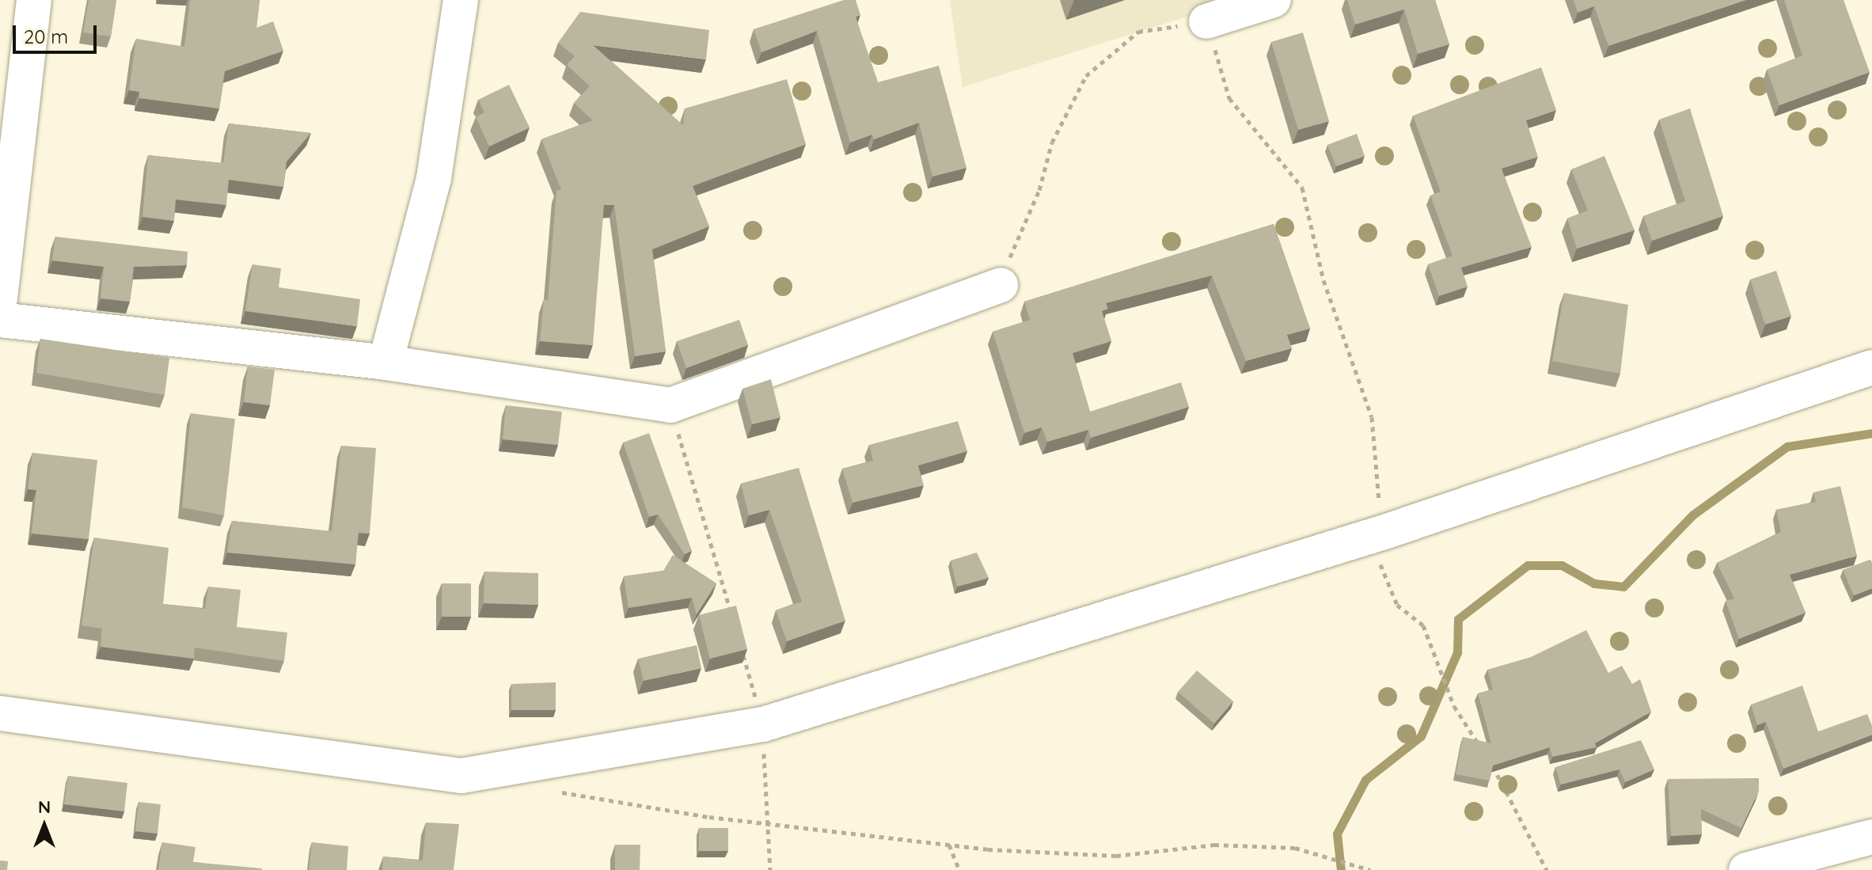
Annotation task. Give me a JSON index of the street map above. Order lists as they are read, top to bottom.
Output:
{
  "scale_bar": "20 m",
  "north": "top"
}
